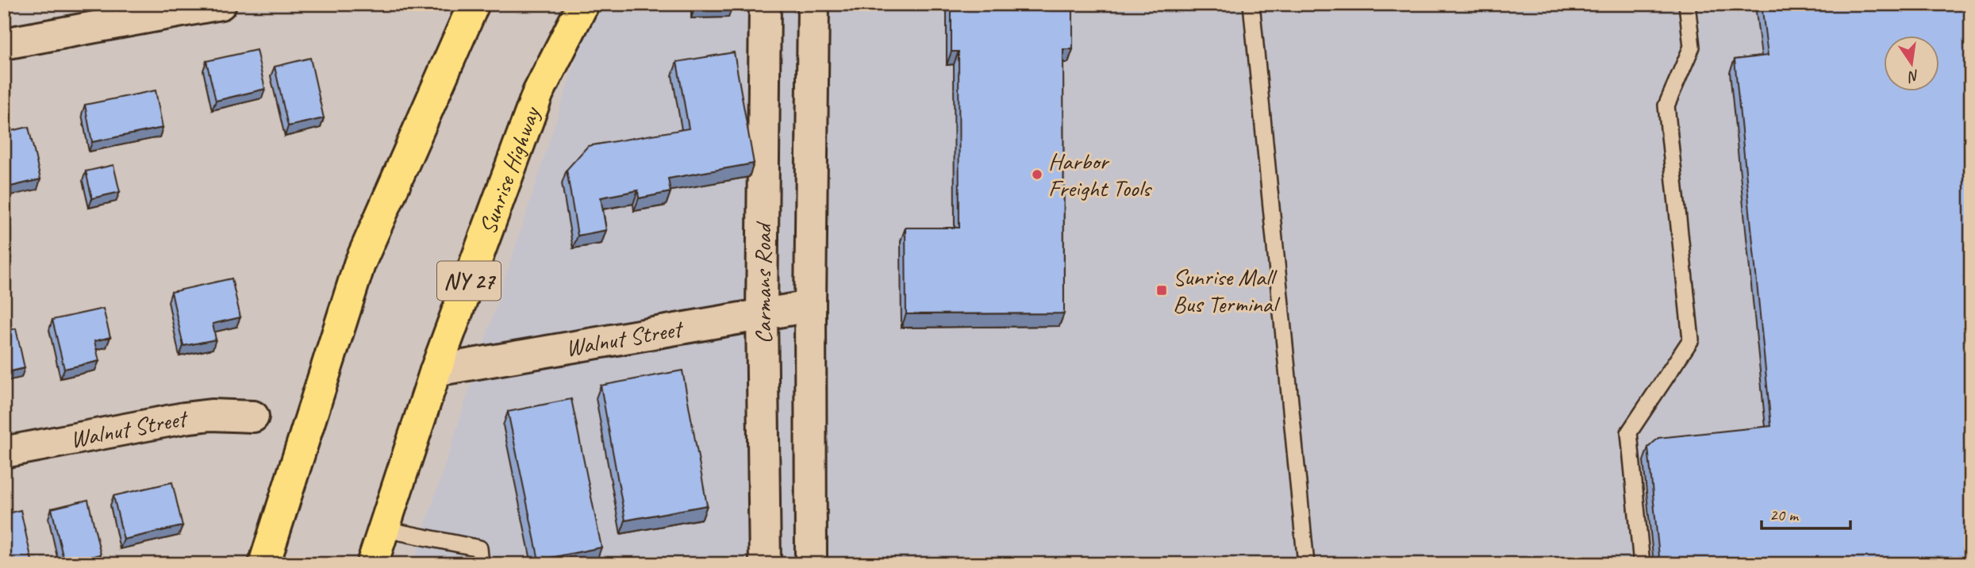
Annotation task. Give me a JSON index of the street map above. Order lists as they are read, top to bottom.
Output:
{
  "streets": {
    "highway": ["Sunrise Highway", "NY 27"],
    "street": ["Carmans Road", "Walnut Street"]
  },
  "crossings": [
    ["Sunrise Highway", "Walnut Street"],
    ["Carmans Road", "Walnut Street"]
  ],
  "places": {
    "other": ["Harbor Freight Tools"],
    "transit": ["Sunrise Mall Bus Terminal"]
  },
  "scale_bar": "20 m",
  "north": "bottom"
}
